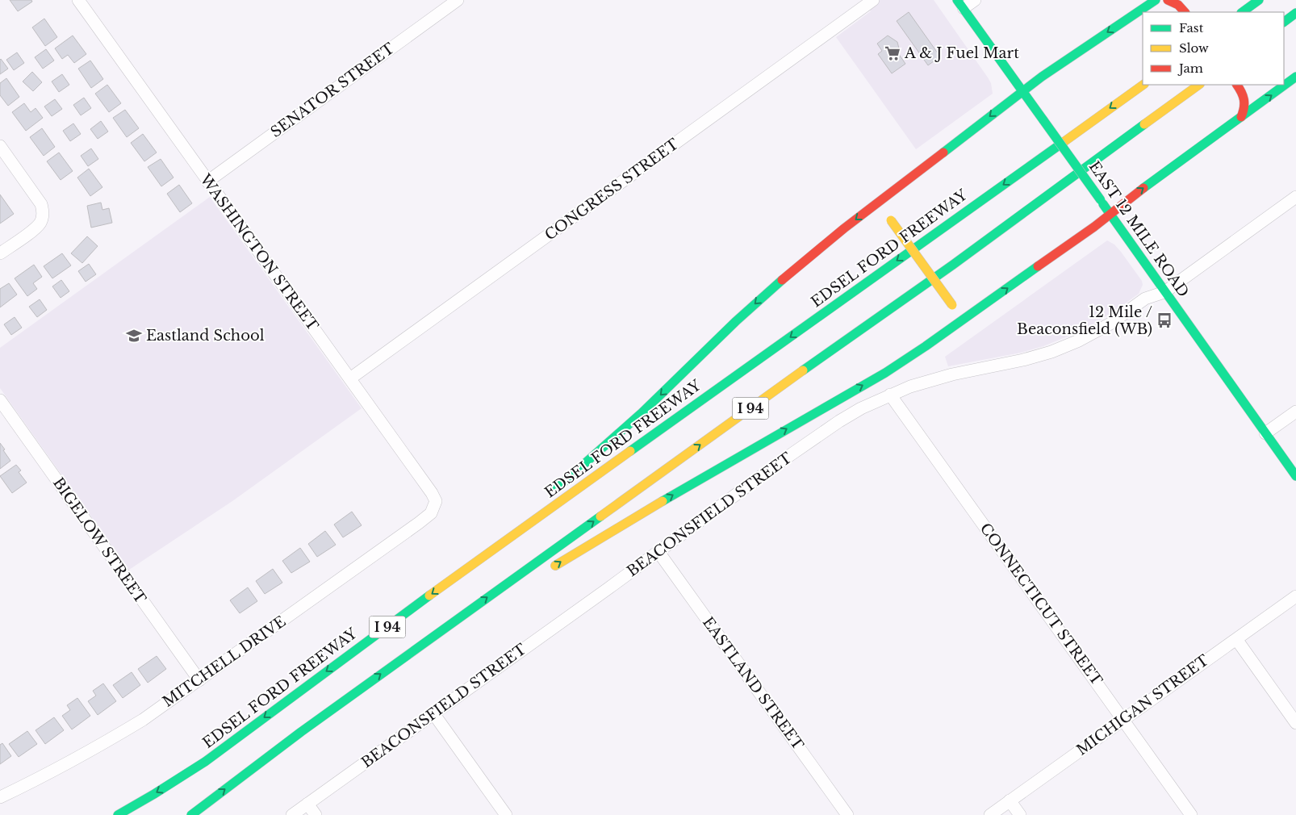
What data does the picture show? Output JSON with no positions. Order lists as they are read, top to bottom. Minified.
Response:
{"streets":{"main road":["EAST 12 MILE ROAD","EDSEL FORD FREEWAY","I 94"],"street":["SENATOR STREET","CONGRESS STREET","WASHINGTON STREET","BEACONSFIELD STREET","BIGELOW STREET","CONNECTICUT STREET","MITCHELL DRIVE","EASTLAND STREET","MICHIGAN STREET"]},"crossings":[["SENATOR STREET","WASHINGTON STREET"],["CONGRESS STREET","WASHINGTON STREET"],["EAST 12 MILE ROAD","BEACONSFIELD STREET"],["WASHINGTON STREET","MITCHELL DRIVE"],["BEACONSFIELD STREET","CONNECTICUT STREET"],["BEACONSFIELD STREET","EASTLAND STREET"],["BIGELOW STREET","MITCHELL DRIVE"],["CONNECTICUT STREET","MICHIGAN STREET"]],"places":{"supermarket":["A & J Fuel Mart"],"bus stop":["12 Mile / Beaconsfield (WB)"],"school or university":["Eastland School"]},"legend":["Fast","Slow","Jam"]}
